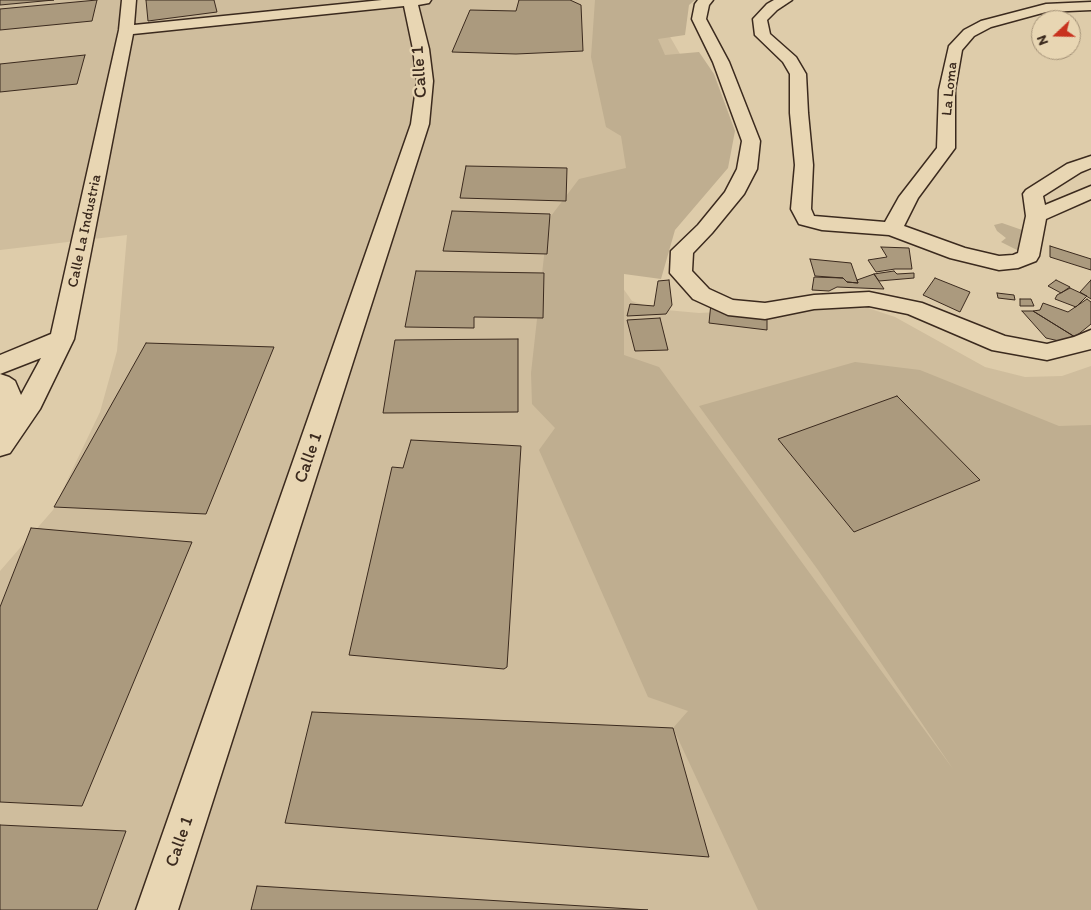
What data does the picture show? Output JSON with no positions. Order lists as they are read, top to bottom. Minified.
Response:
{"streets":{"street":["Calle 1","La Loma","Calle La Industria"]},"north":"left"}
